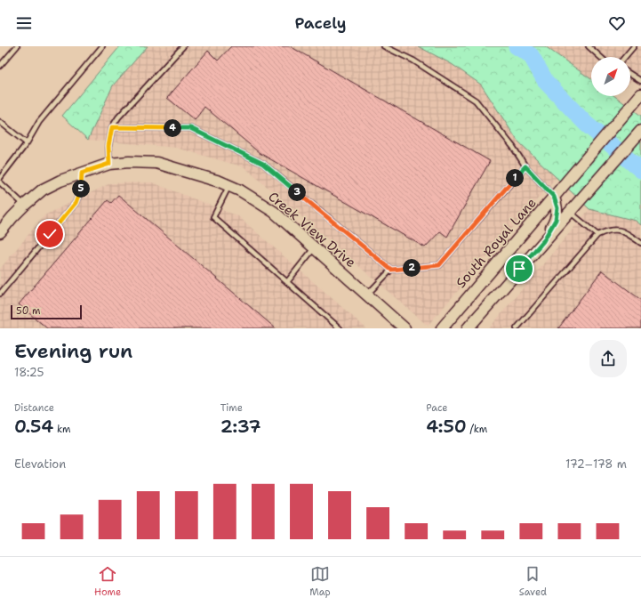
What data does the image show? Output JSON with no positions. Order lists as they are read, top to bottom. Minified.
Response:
{"streets":{"main road":["Creek View Drive","South Royal Lane"]},"scale_bar":"50 m","north":"top right","page":{"header":"Pacely","pins":["4","1","5","3","2"],"scale":"50 m","heading":["Evening run","18:25"],"stats":[["Distance","0.54 km"],["Time","2:37"],["Pace","4:50 /km"]],"chart":["Elevation","172–178 m"],"tabs":["Home","Map","Saved"]}}
